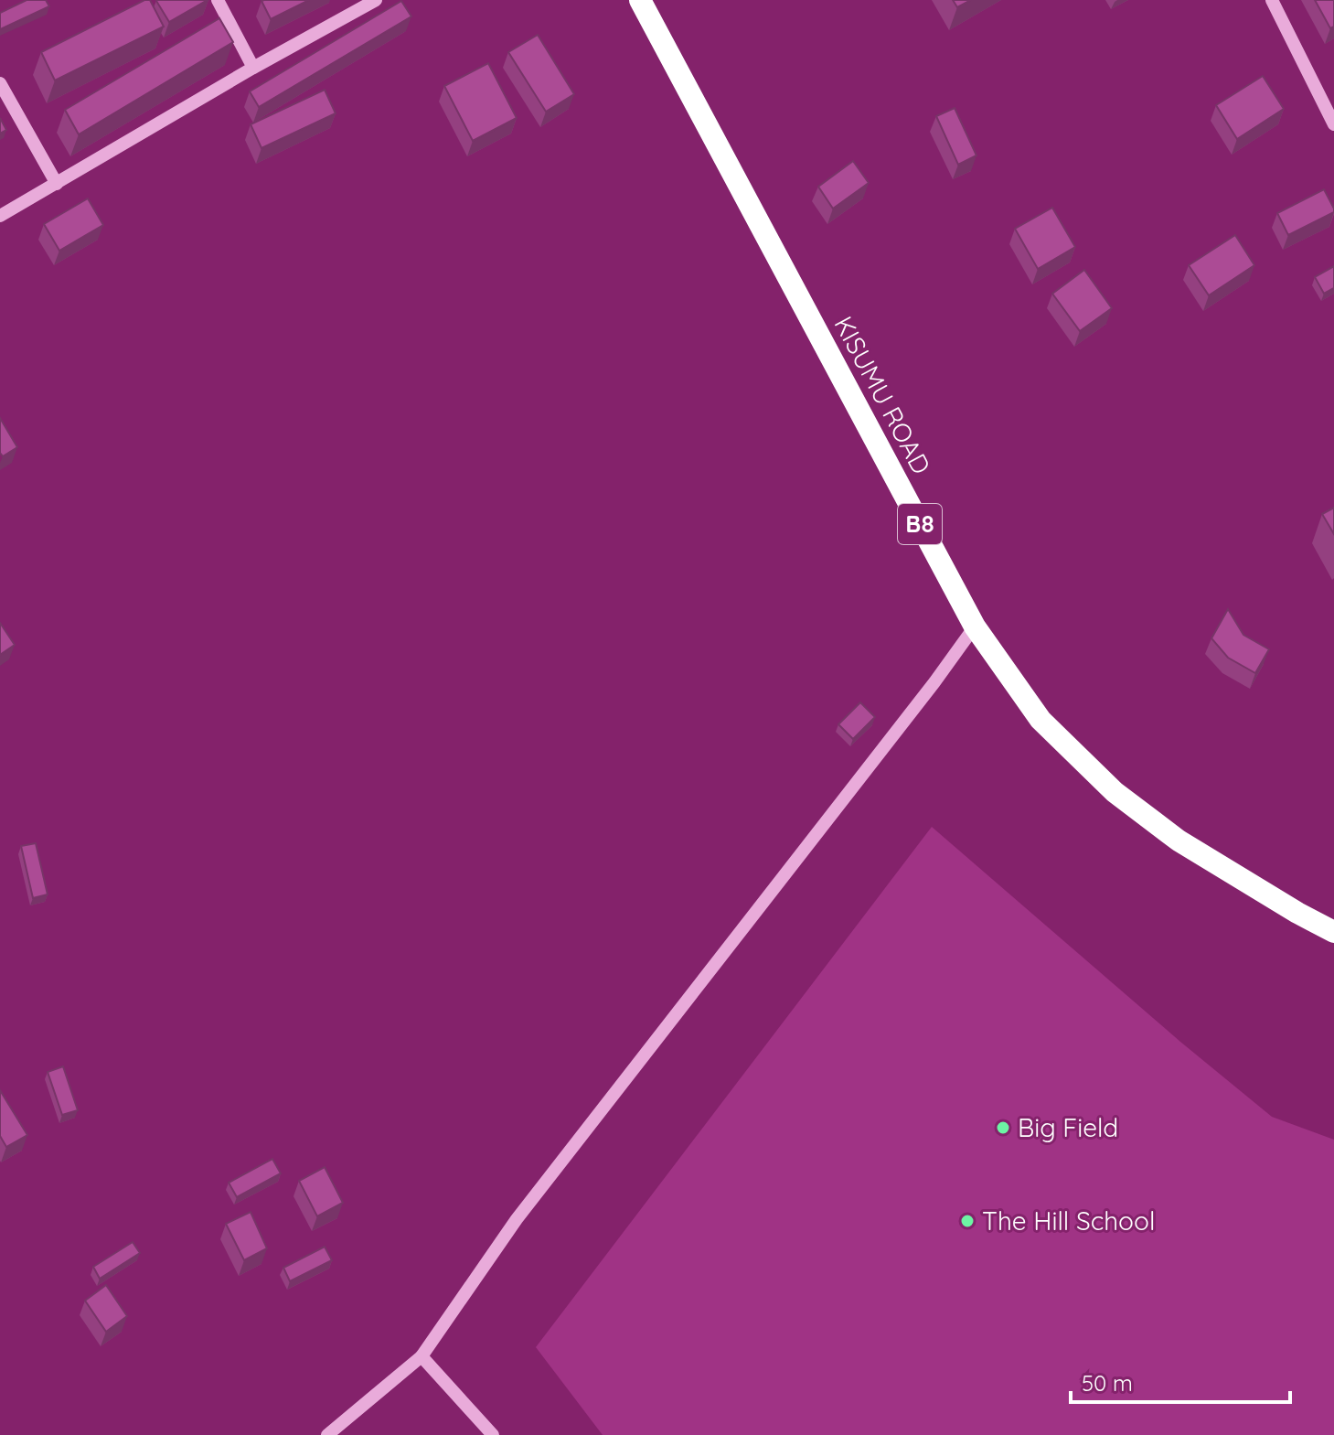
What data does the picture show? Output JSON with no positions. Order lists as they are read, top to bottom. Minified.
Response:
{"streets":{"highway":["KISUMU ROAD","B8"]},"places":["Big Field","The Hill School"],"scale_bar":"50 m"}
